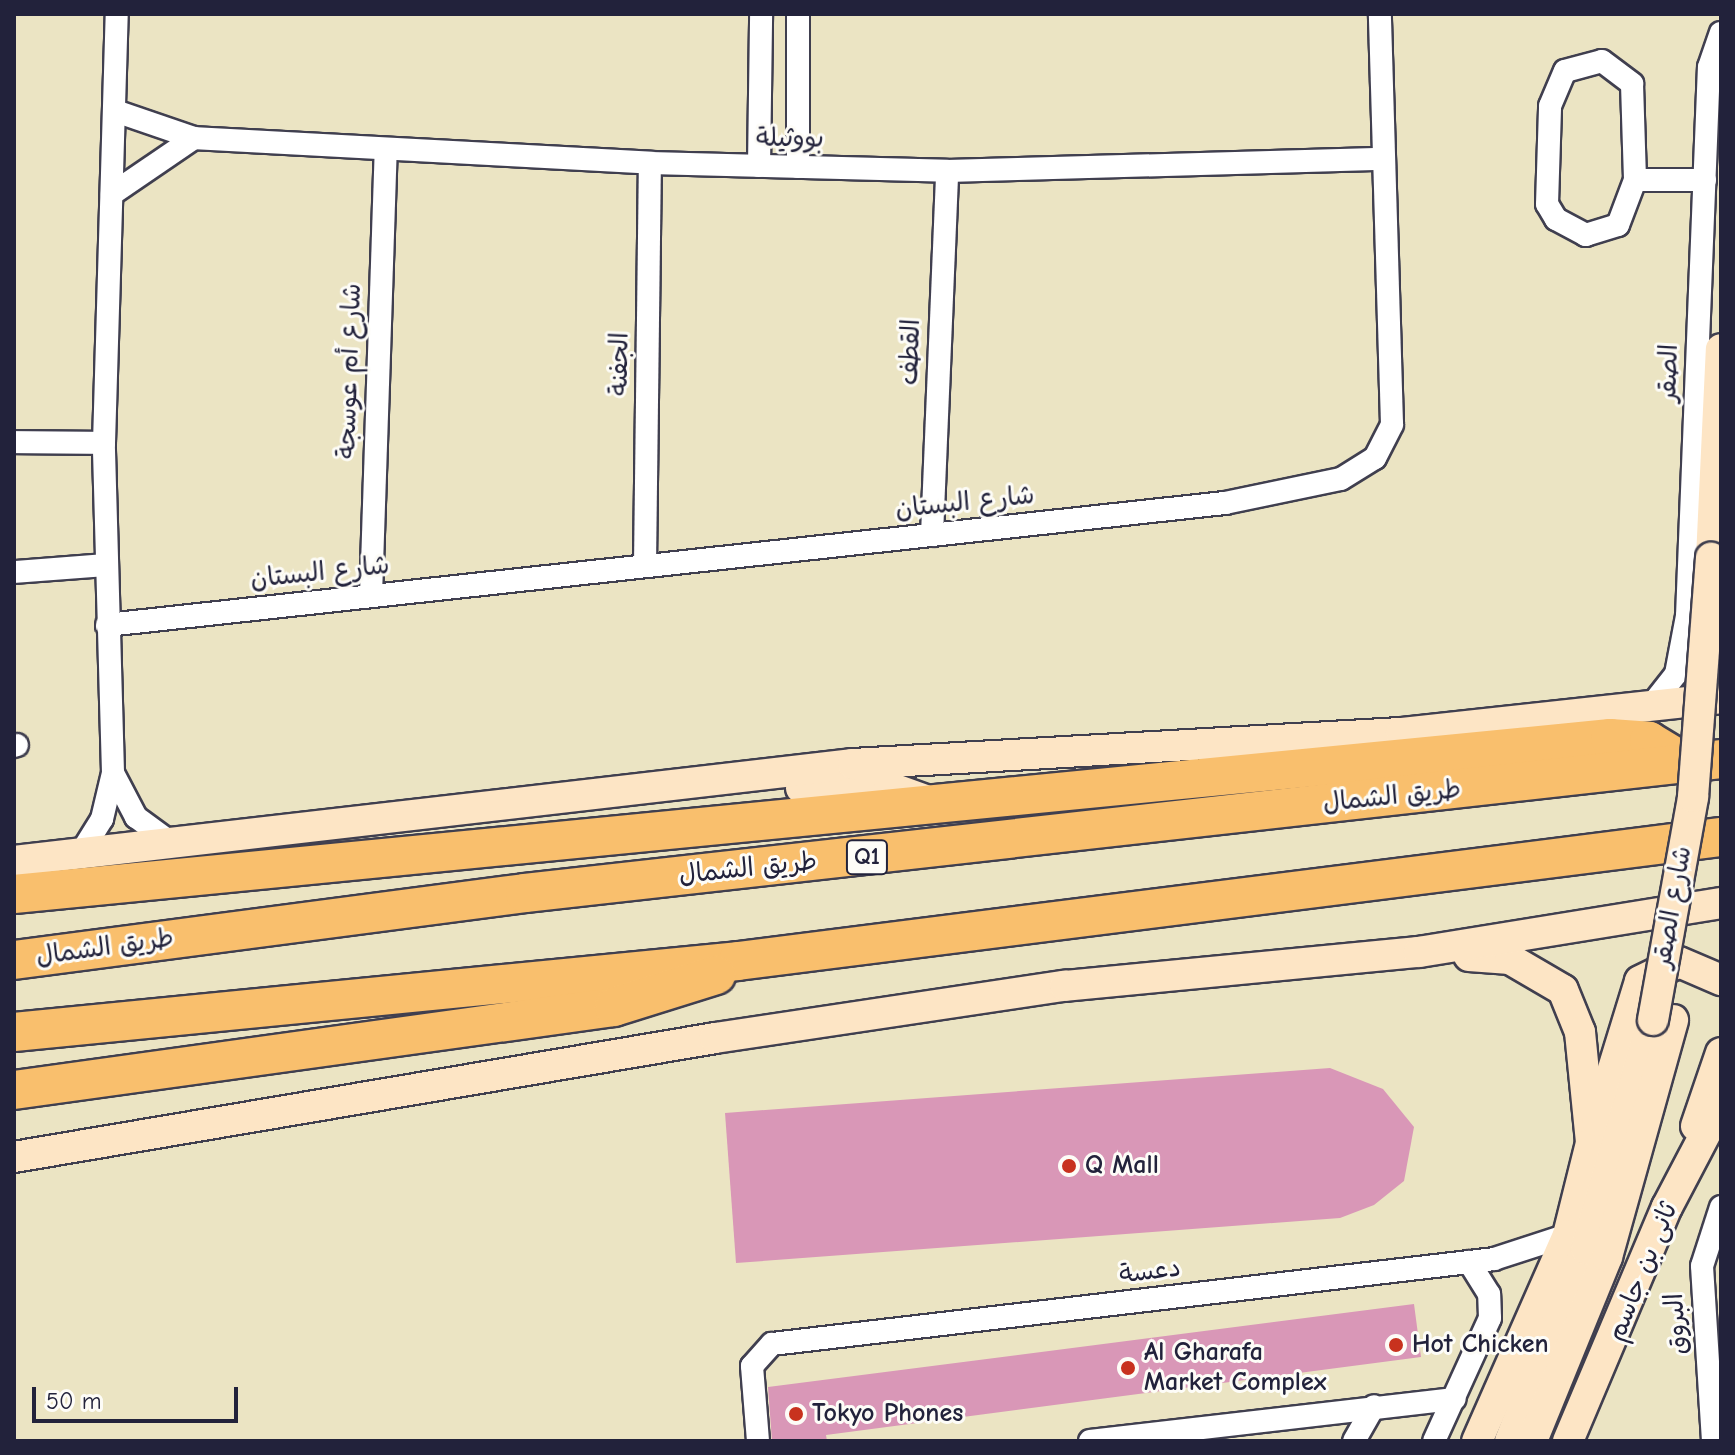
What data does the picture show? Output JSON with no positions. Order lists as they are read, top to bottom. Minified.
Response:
{"streets":{"highway":["طريق الشمال","Q1"],"main road":["شارع الصقر","ثانى بن جاسم"],"street":["بووثيلة","القطف","الجفنة","شارع أم عوسجة","الصقر","شارع البستان","دعسة","البروق"]},"crossings":[["بووثيلة","القطف"],["بووثيلة","الجفنة"],["بووثيلة","شارع أم عوسجة"],["بووثيلة","شارع البستان"],["القطف","شارع البستان"],["الجفنة","شارع البستان"],["شارع أم عوسجة","شارع البستان"]],"places":["Q Mall","Hot Chicken","Al Gharafa Market Complex","Tokyo Phones"],"scale_bar":"50 m"}
